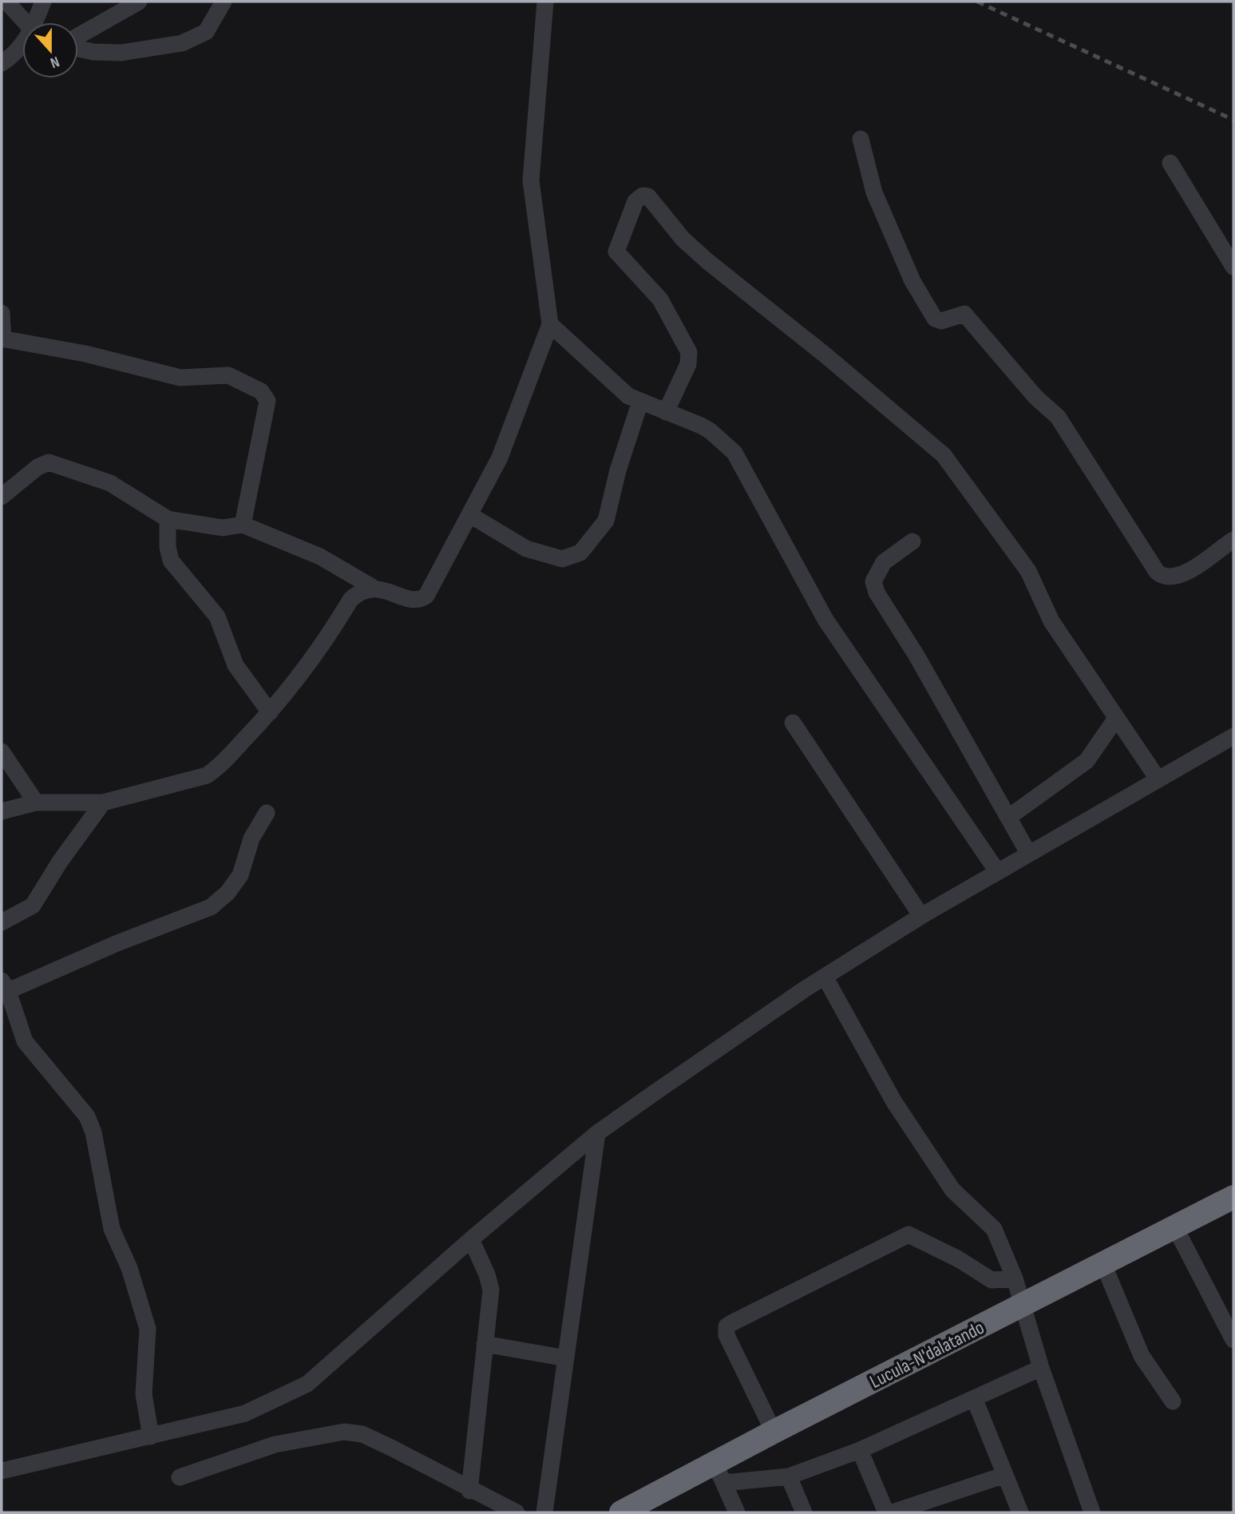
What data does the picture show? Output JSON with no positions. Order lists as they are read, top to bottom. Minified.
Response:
{"streets":{"highway":["Lucula-N'dalatando"]},"north":"bottom"}
